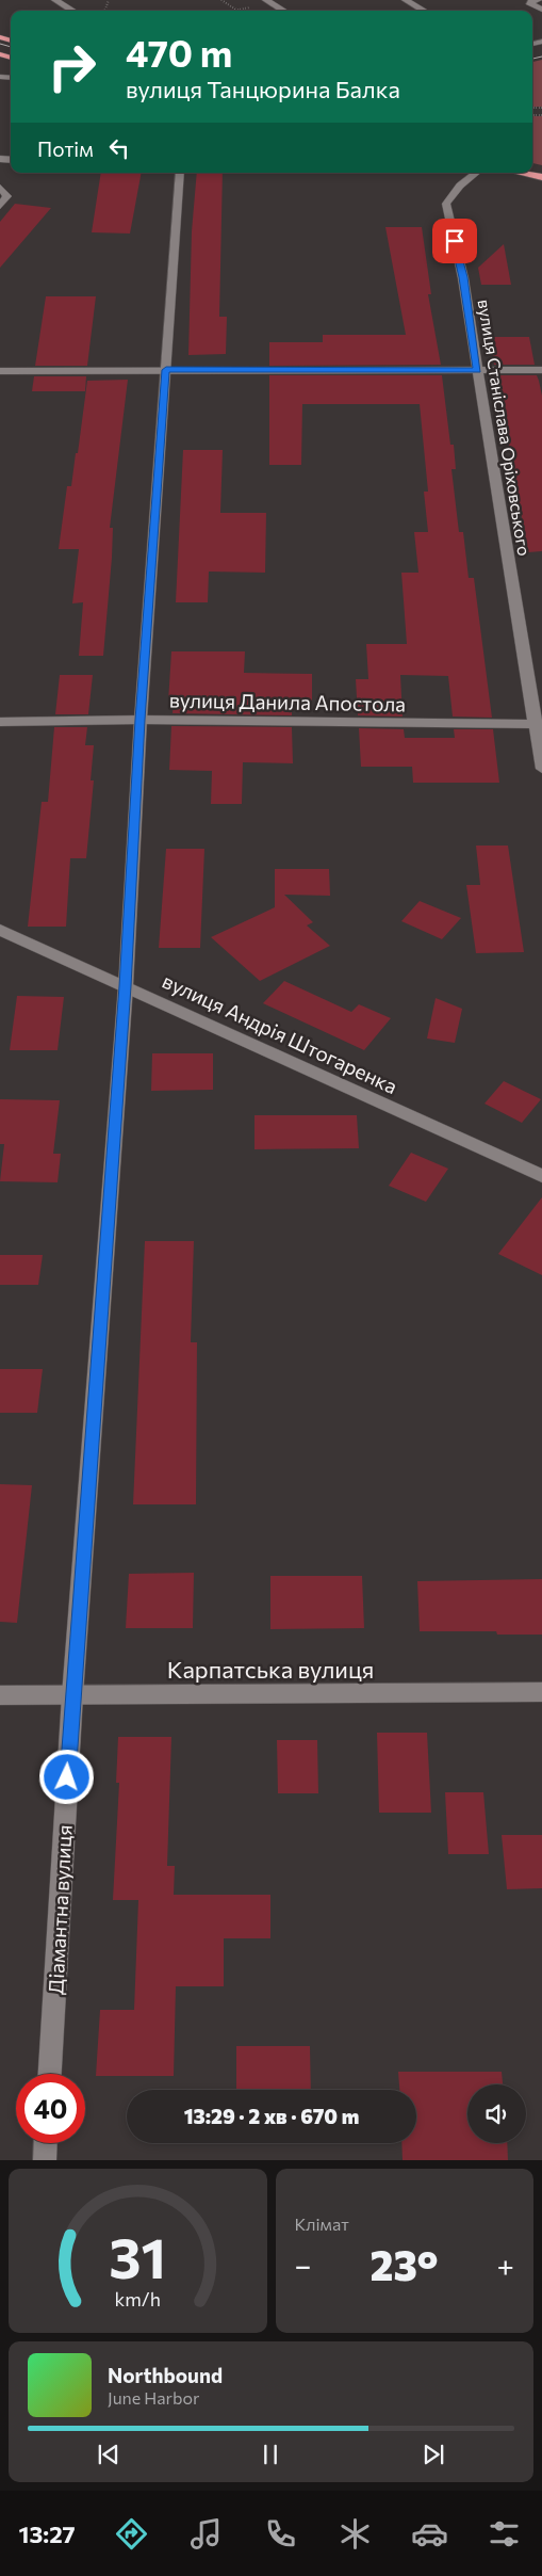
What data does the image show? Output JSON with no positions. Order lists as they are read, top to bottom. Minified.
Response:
{"streets":{"street":["вулиця Станіслава Оріховського","вулиця Данила Апостола","вулиця Андрія Штогаренка","Карпатська вулиця","Діамантна вулиця"]},"crossings":[["вулиця Станіслава Оріховського","вулиця Данила Апостола"],["вулиця Данила Апостола","Діамантна вулиця"],["вулиця Андрія Штогаренка","Діамантна вулиця"],["Карпатська вулиця","Діамантна вулиця"]],"page":{"turn":["470 m","вулиця Танцюрина Балка"],"then":"Потім","limit":"40","trip":"13:29 · 2 хв · 670 m","tile":"Клімат","heat":["−","23°","+"],"song":["Northbound","June Harbor"],"tabs":"13:27","gauge":["31","km/h"]}}
